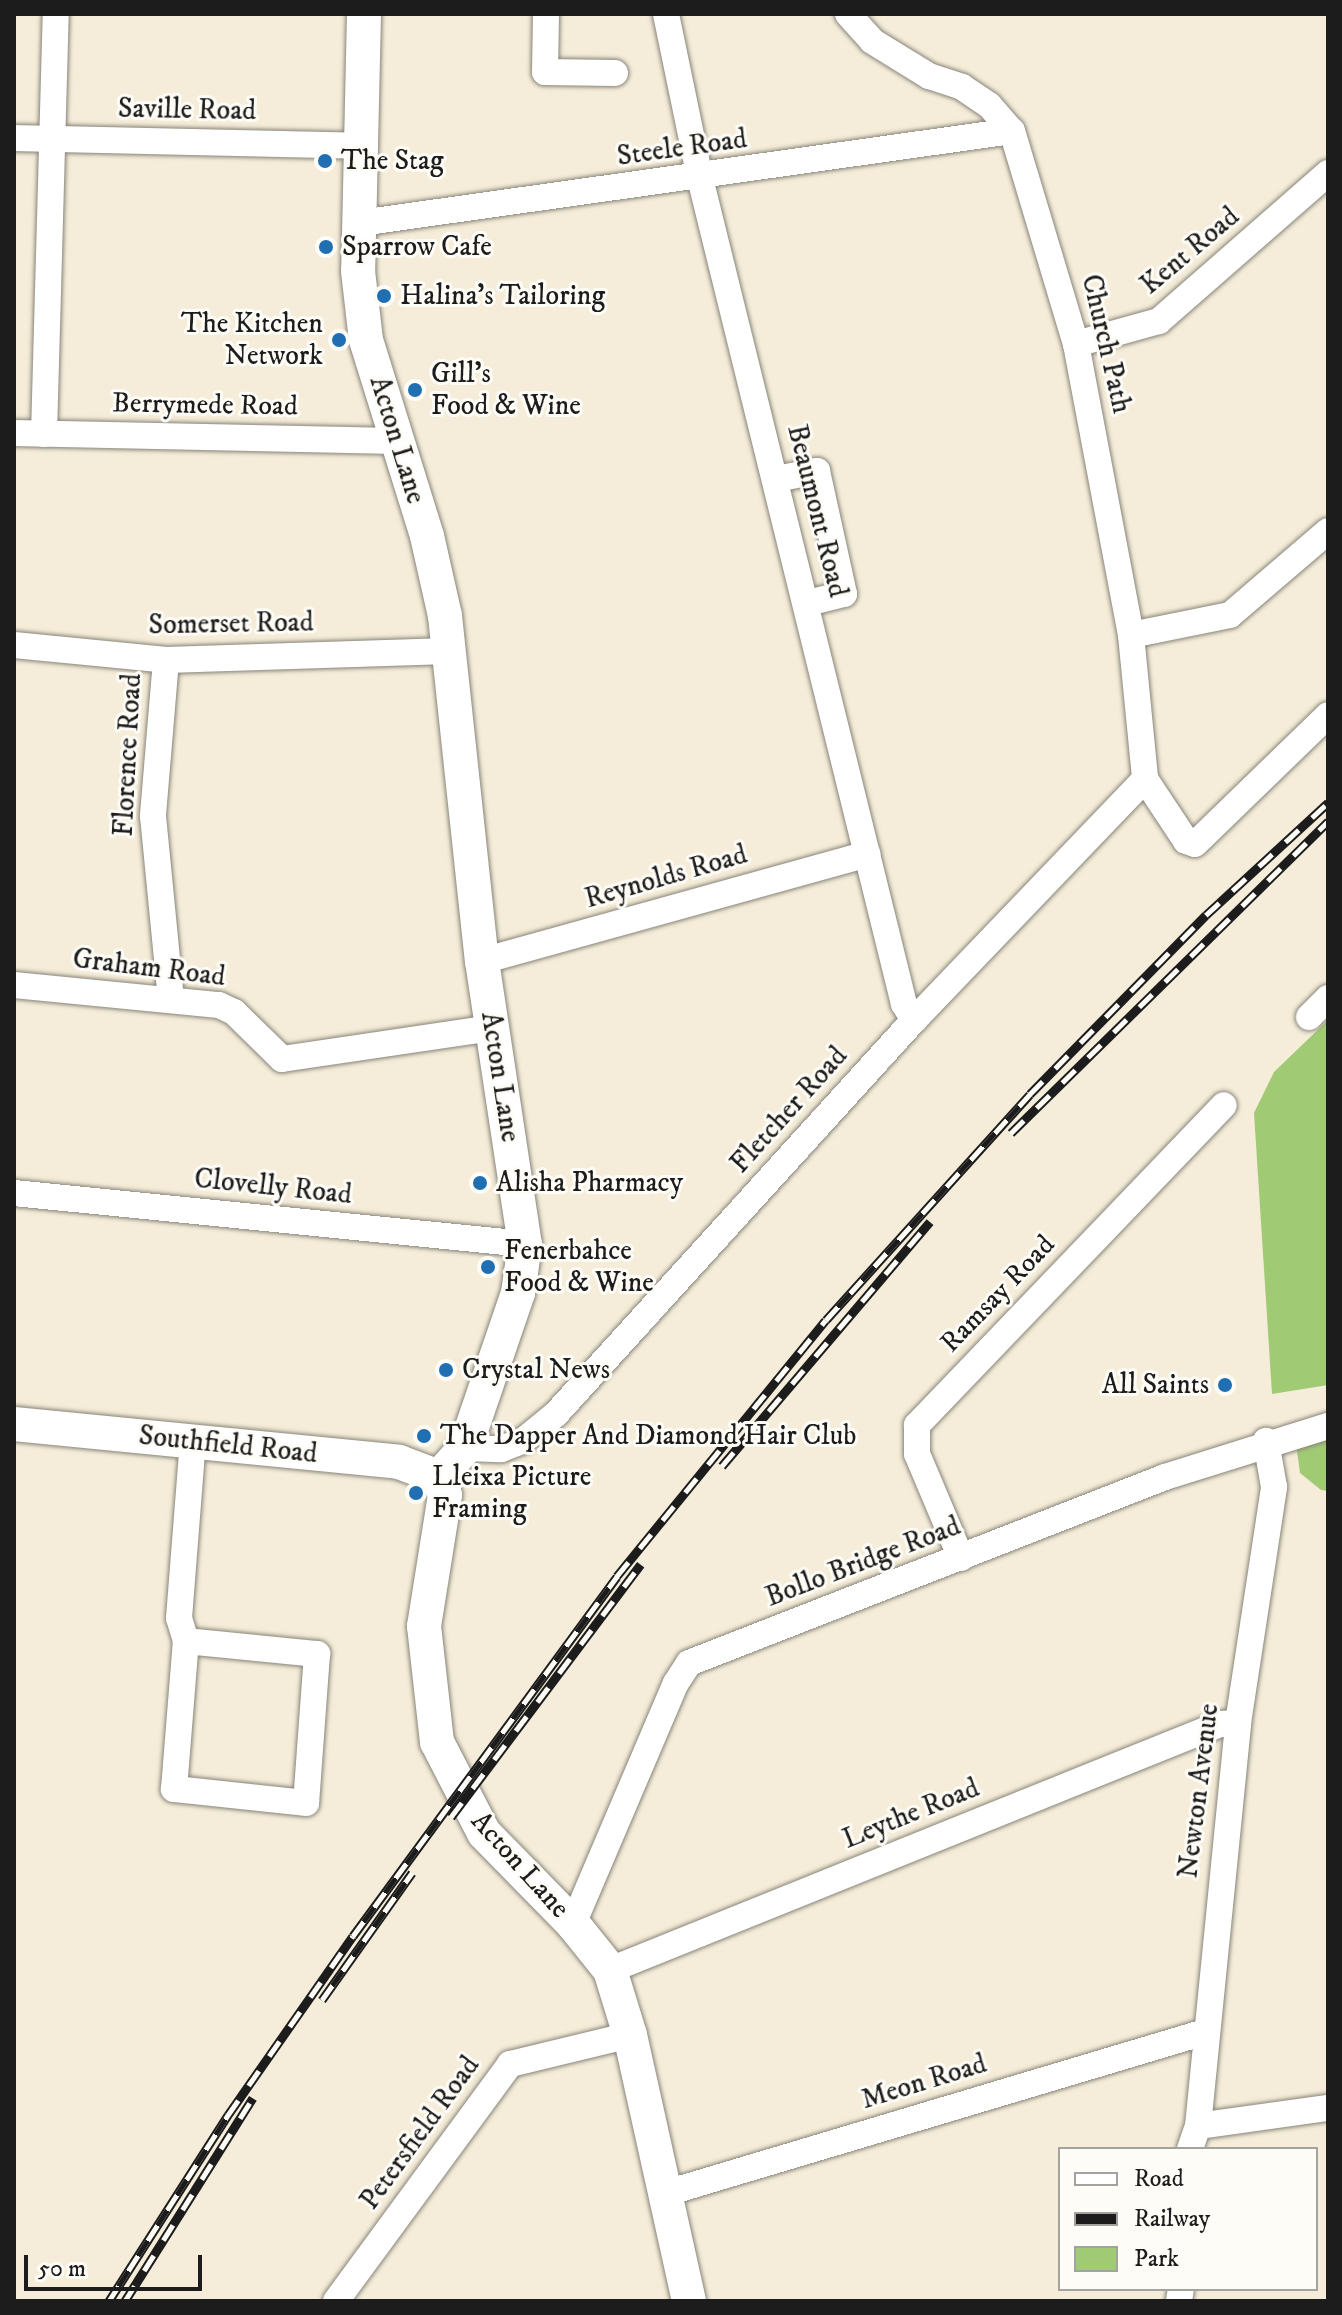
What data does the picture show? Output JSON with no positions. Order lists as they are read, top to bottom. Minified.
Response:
{"streets":{"main road":["Acton Lane","Southfield Road"],"street":["Saville Road","Steele Road","Kent Road","Church Path","Berrymede Road","Beaumont Road","Somerset Road","Florence Road","Reynolds Road","Graham Road","Fletcher Road","Clovelly Road","Ramsay Road","Bollo Bridge Road","Newton Avenue","Leythe Road","Meon Road","Petersfield Road"]},"crossings":[["Saville Road","Acton Lane"],["Steele Road","Church Path"],["Steele Road","Acton Lane"],["Steele Road","Beaumont Road"],["Kent Road","Church Path"],["Church Path","Fletcher Road"],["Berrymede Road","Acton Lane"],["Acton Lane","Somerset Road"],["Acton Lane","Reynolds Road"],["Acton Lane","Graham Road"],["Acton Lane","Fletcher Road"],["Acton Lane","Clovelly Road"],["Acton Lane","Southfield Road"],["Acton Lane","Bollo Bridge Road"],["Acton Lane","Leythe Road"],["Acton Lane","Meon Road"],["Acton Lane","Petersfield Road"],["Beaumont Road","Reynolds Road"],["Beaumont Road","Fletcher Road"],["Somerset Road","Florence Road"],["Florence Road","Graham Road"],["Ramsay Road","Bollo Bridge Road"],["Bollo Bridge Road","Newton Avenue"],["Newton Avenue","Leythe Road"],["Newton Avenue","Meon Road"]],"places":["The Stag","Sparrow Cafe","Halina's Tailoring","The Kitchen Network","Gill's Food & Wine","Alisha Pharmacy","Fenerbahce Food & Wine","Crystal News","All Saints","The Dapper And Diamond Hair Club","Lleixa Picture Framing"],"legend":["Road","Railway","Park"],"scale_bar":"50 m"}
